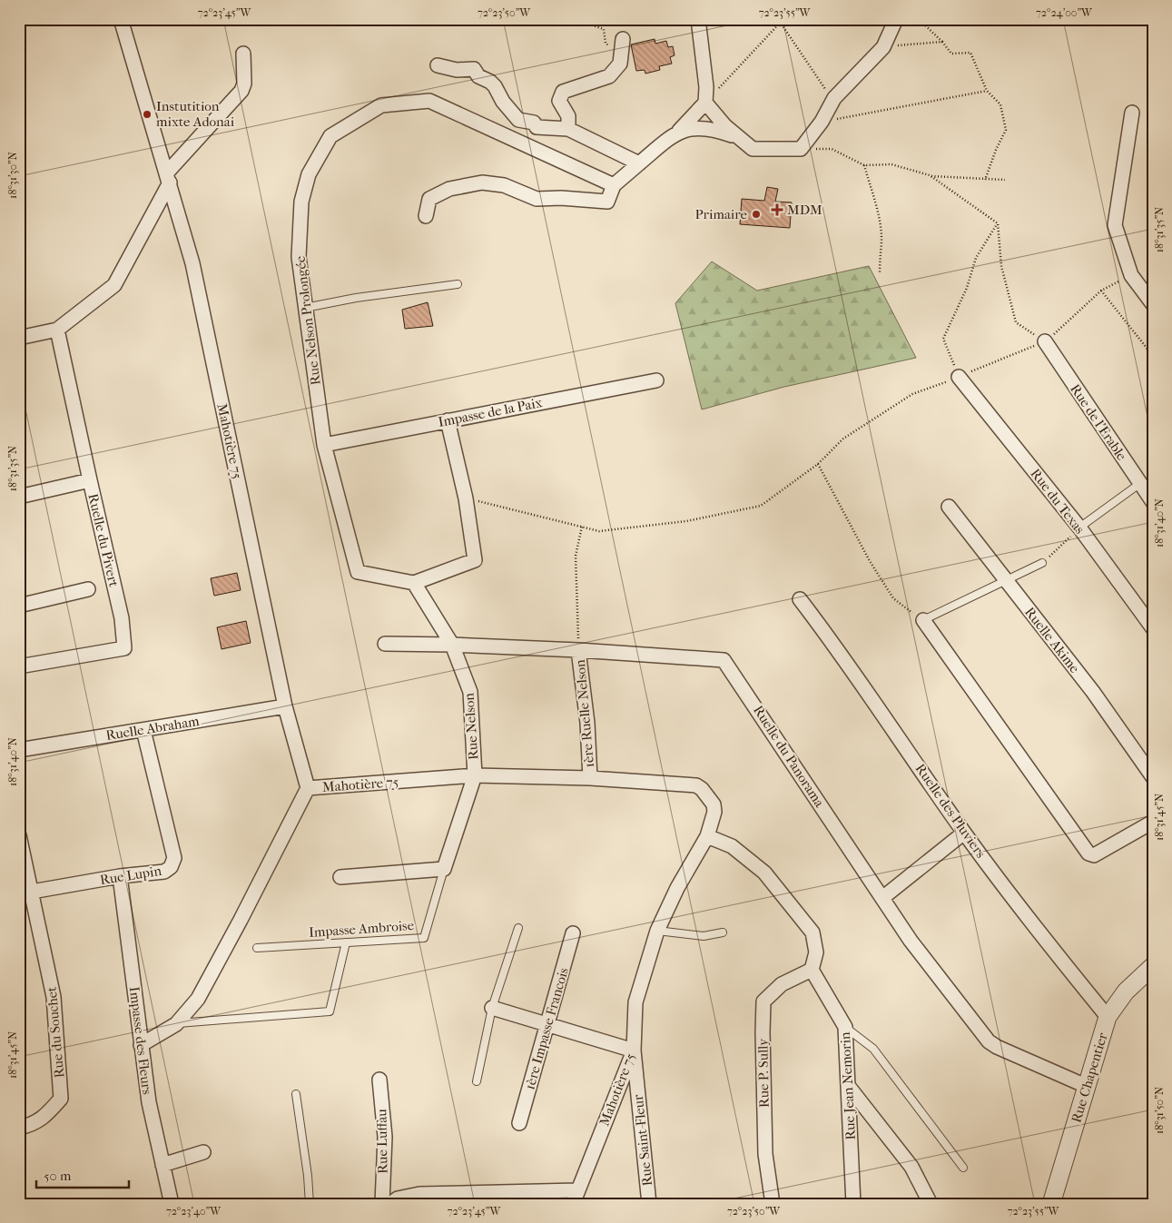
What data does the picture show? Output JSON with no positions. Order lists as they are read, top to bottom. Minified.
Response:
{"streets":{"street":["Rue Nelson Prolongée","Impasse de la Paix","Rue de l'Erable","Mahotière 75","Rue du Texas","Ruelle du Pivert","Ruelle Akime","1ère Ruelle Nelson","Rue Nelson","Ruelle Abraham","Ruelle du Panorama","Ruelle des Pluviers","Rue Lupin","1ère Impasse Francois","Rue du Souchet","Impasse des Fleurs","Rue P. Sully","Rue Chapentier","Rue Jean Nemorin","Rue Saint-Fleur","Rue Luffau"],"lane":["Impasse Ambroise"]},"crossings":[["Rue Nelson Prolongée","Impasse de la Paix"],["Rue Nelson Prolongée","Rue Nelson"],["Mahotière 75","1ère Ruelle Nelson"],["Mahotière 75","Rue Nelson"],["Mahotière 75","Ruelle Abraham"],["Mahotière 75","Rue Saint-Fleur"],["1ère Ruelle Nelson","Ruelle du Panorama"],["Rue Nelson","Ruelle du Panorama"],["Ruelle Abraham","Rue Lupin"],["Ruelle du Panorama","Rue Chapentier"],["Ruelle des Pluviers","Rue Chapentier"],["Rue Lupin","Rue du Souchet"],["Rue Lupin","Impasse des Fleurs"],["Rue P. Sully","Rue Jean Nemorin"]],"places":{"other":["Instutition mixte Adonai","Primaire"],"health":["MDM"]},"scale_bar":"50 m","coordinates":["72°23'45\"W","72°23'50\"W","72°23'55\"W","72°24'00\"W","18°31'30\"N","18°31'35\"N","18°31'40\"N","18°31'45\"N","18°31'50\"N","72°23'40\"W"]}
